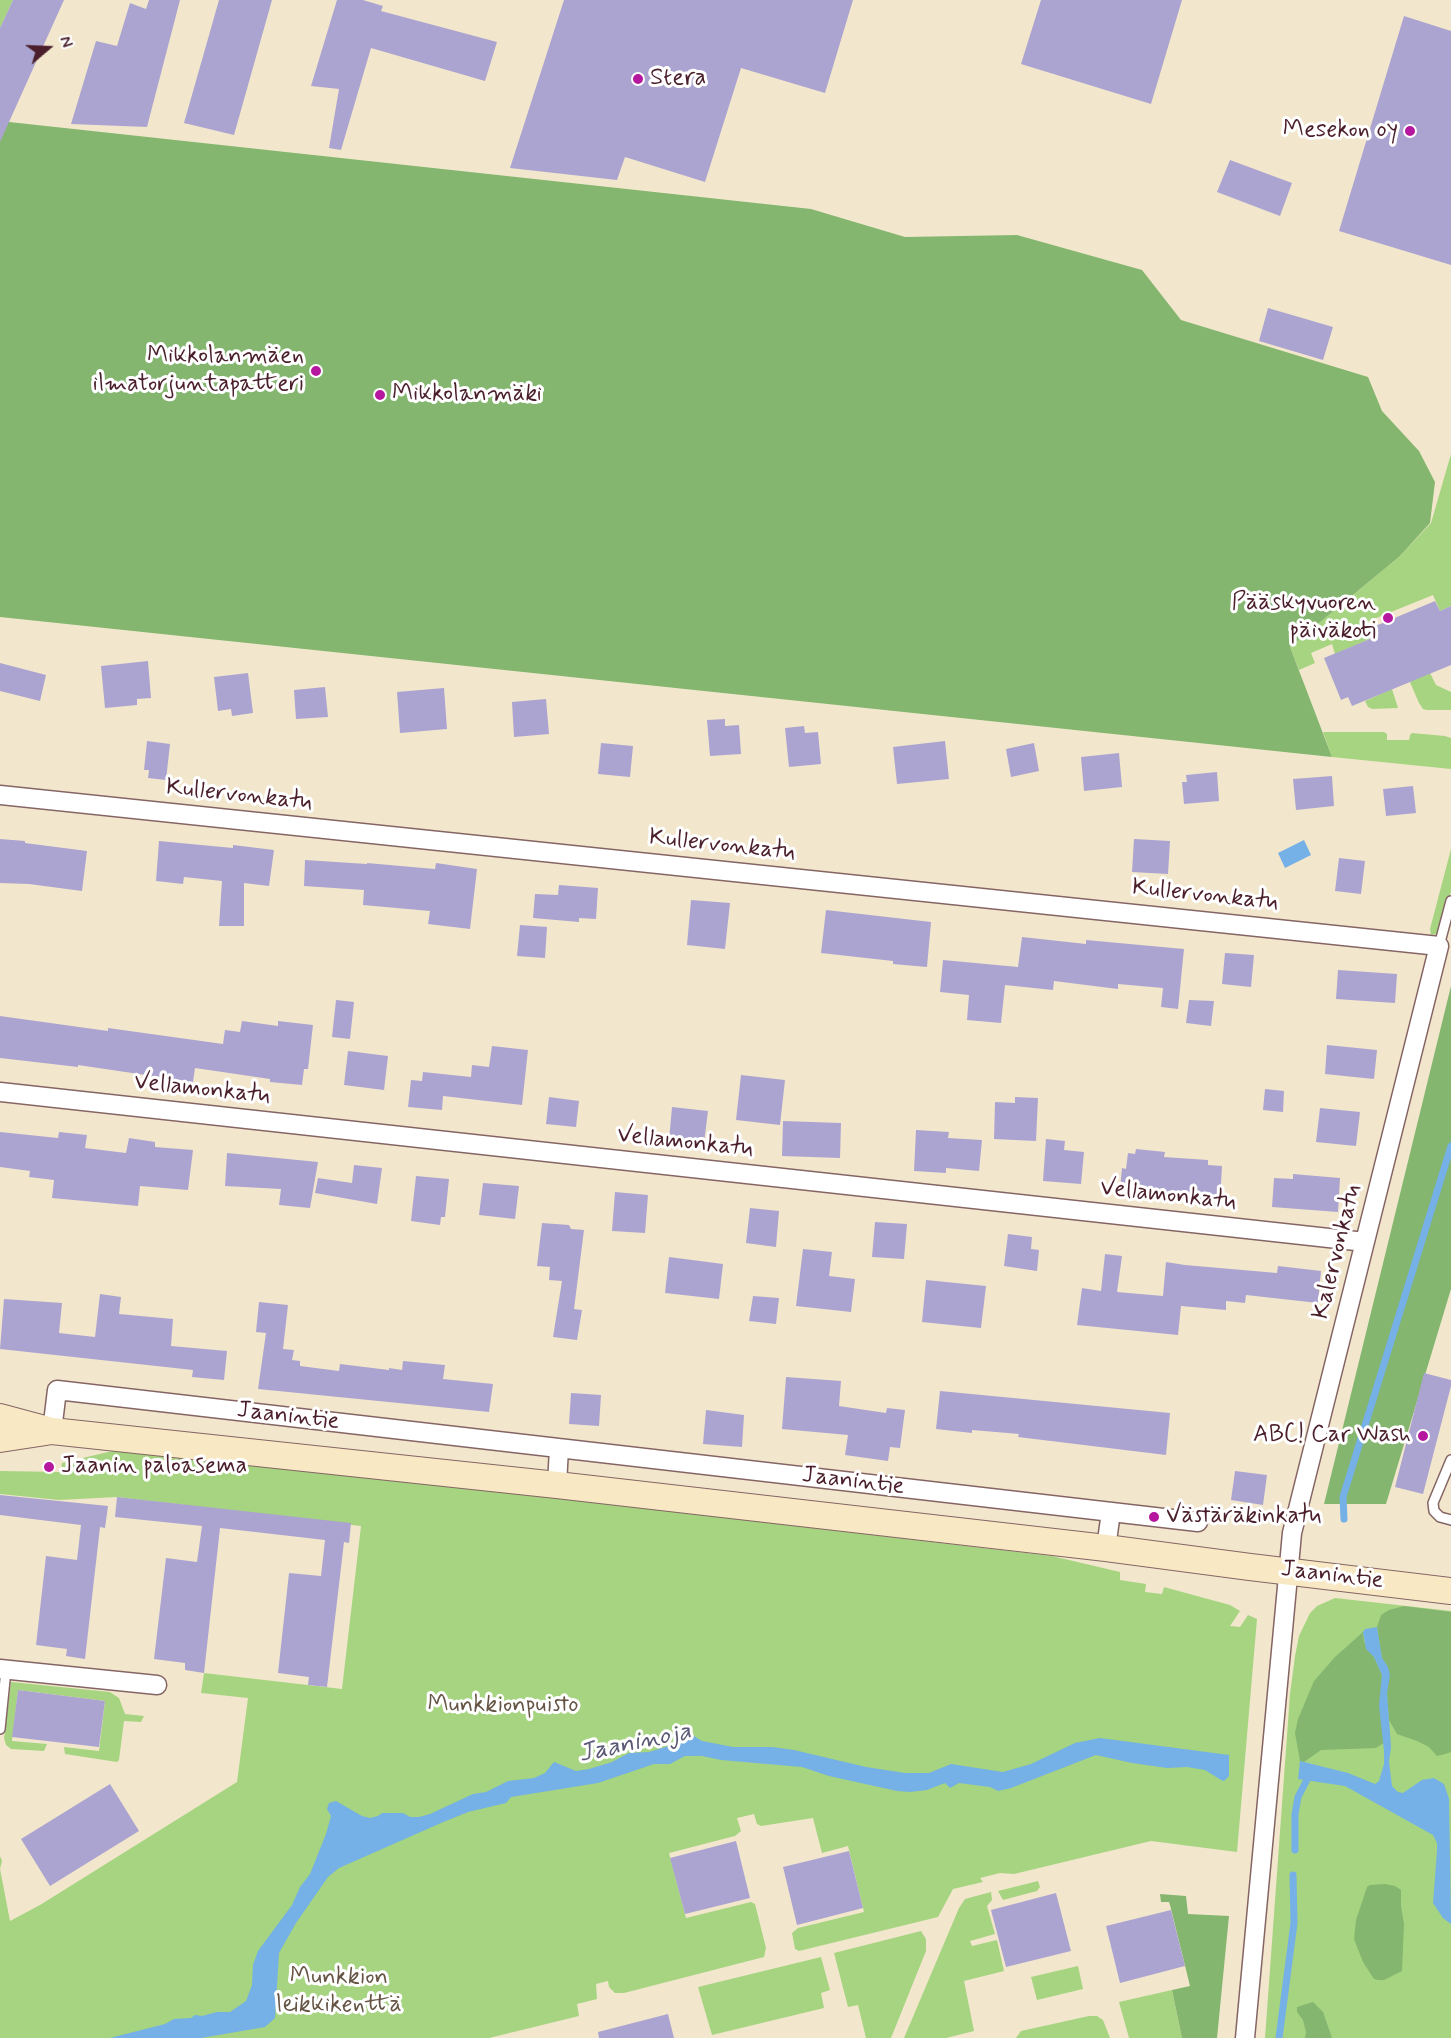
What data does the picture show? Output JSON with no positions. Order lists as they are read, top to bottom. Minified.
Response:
{"streets":{"main road":["Jaanintie"],"street":["Kullervonkatu","Vellamonkatu","Kalervonkatu"]},"crossings":[["Kullervonkatu","Kalervonkatu"],["Vellamonkatu","Kalervonkatu"],["Kalervonkatu","Jaanintie"]],"water":["Jaaninoja"],"parks":["Munkkionpuisto","Munkkion leikkikenttä"],"places":["Stera","Mesekon oy","Mikkolanmäen ilmatorjuntapatteri","Mikkolanmäki","Pääskyvuoren päiväkoti","ABC! Car Wash","Jaanin paloasema","Västäräkinkatu"],"north":"right"}
